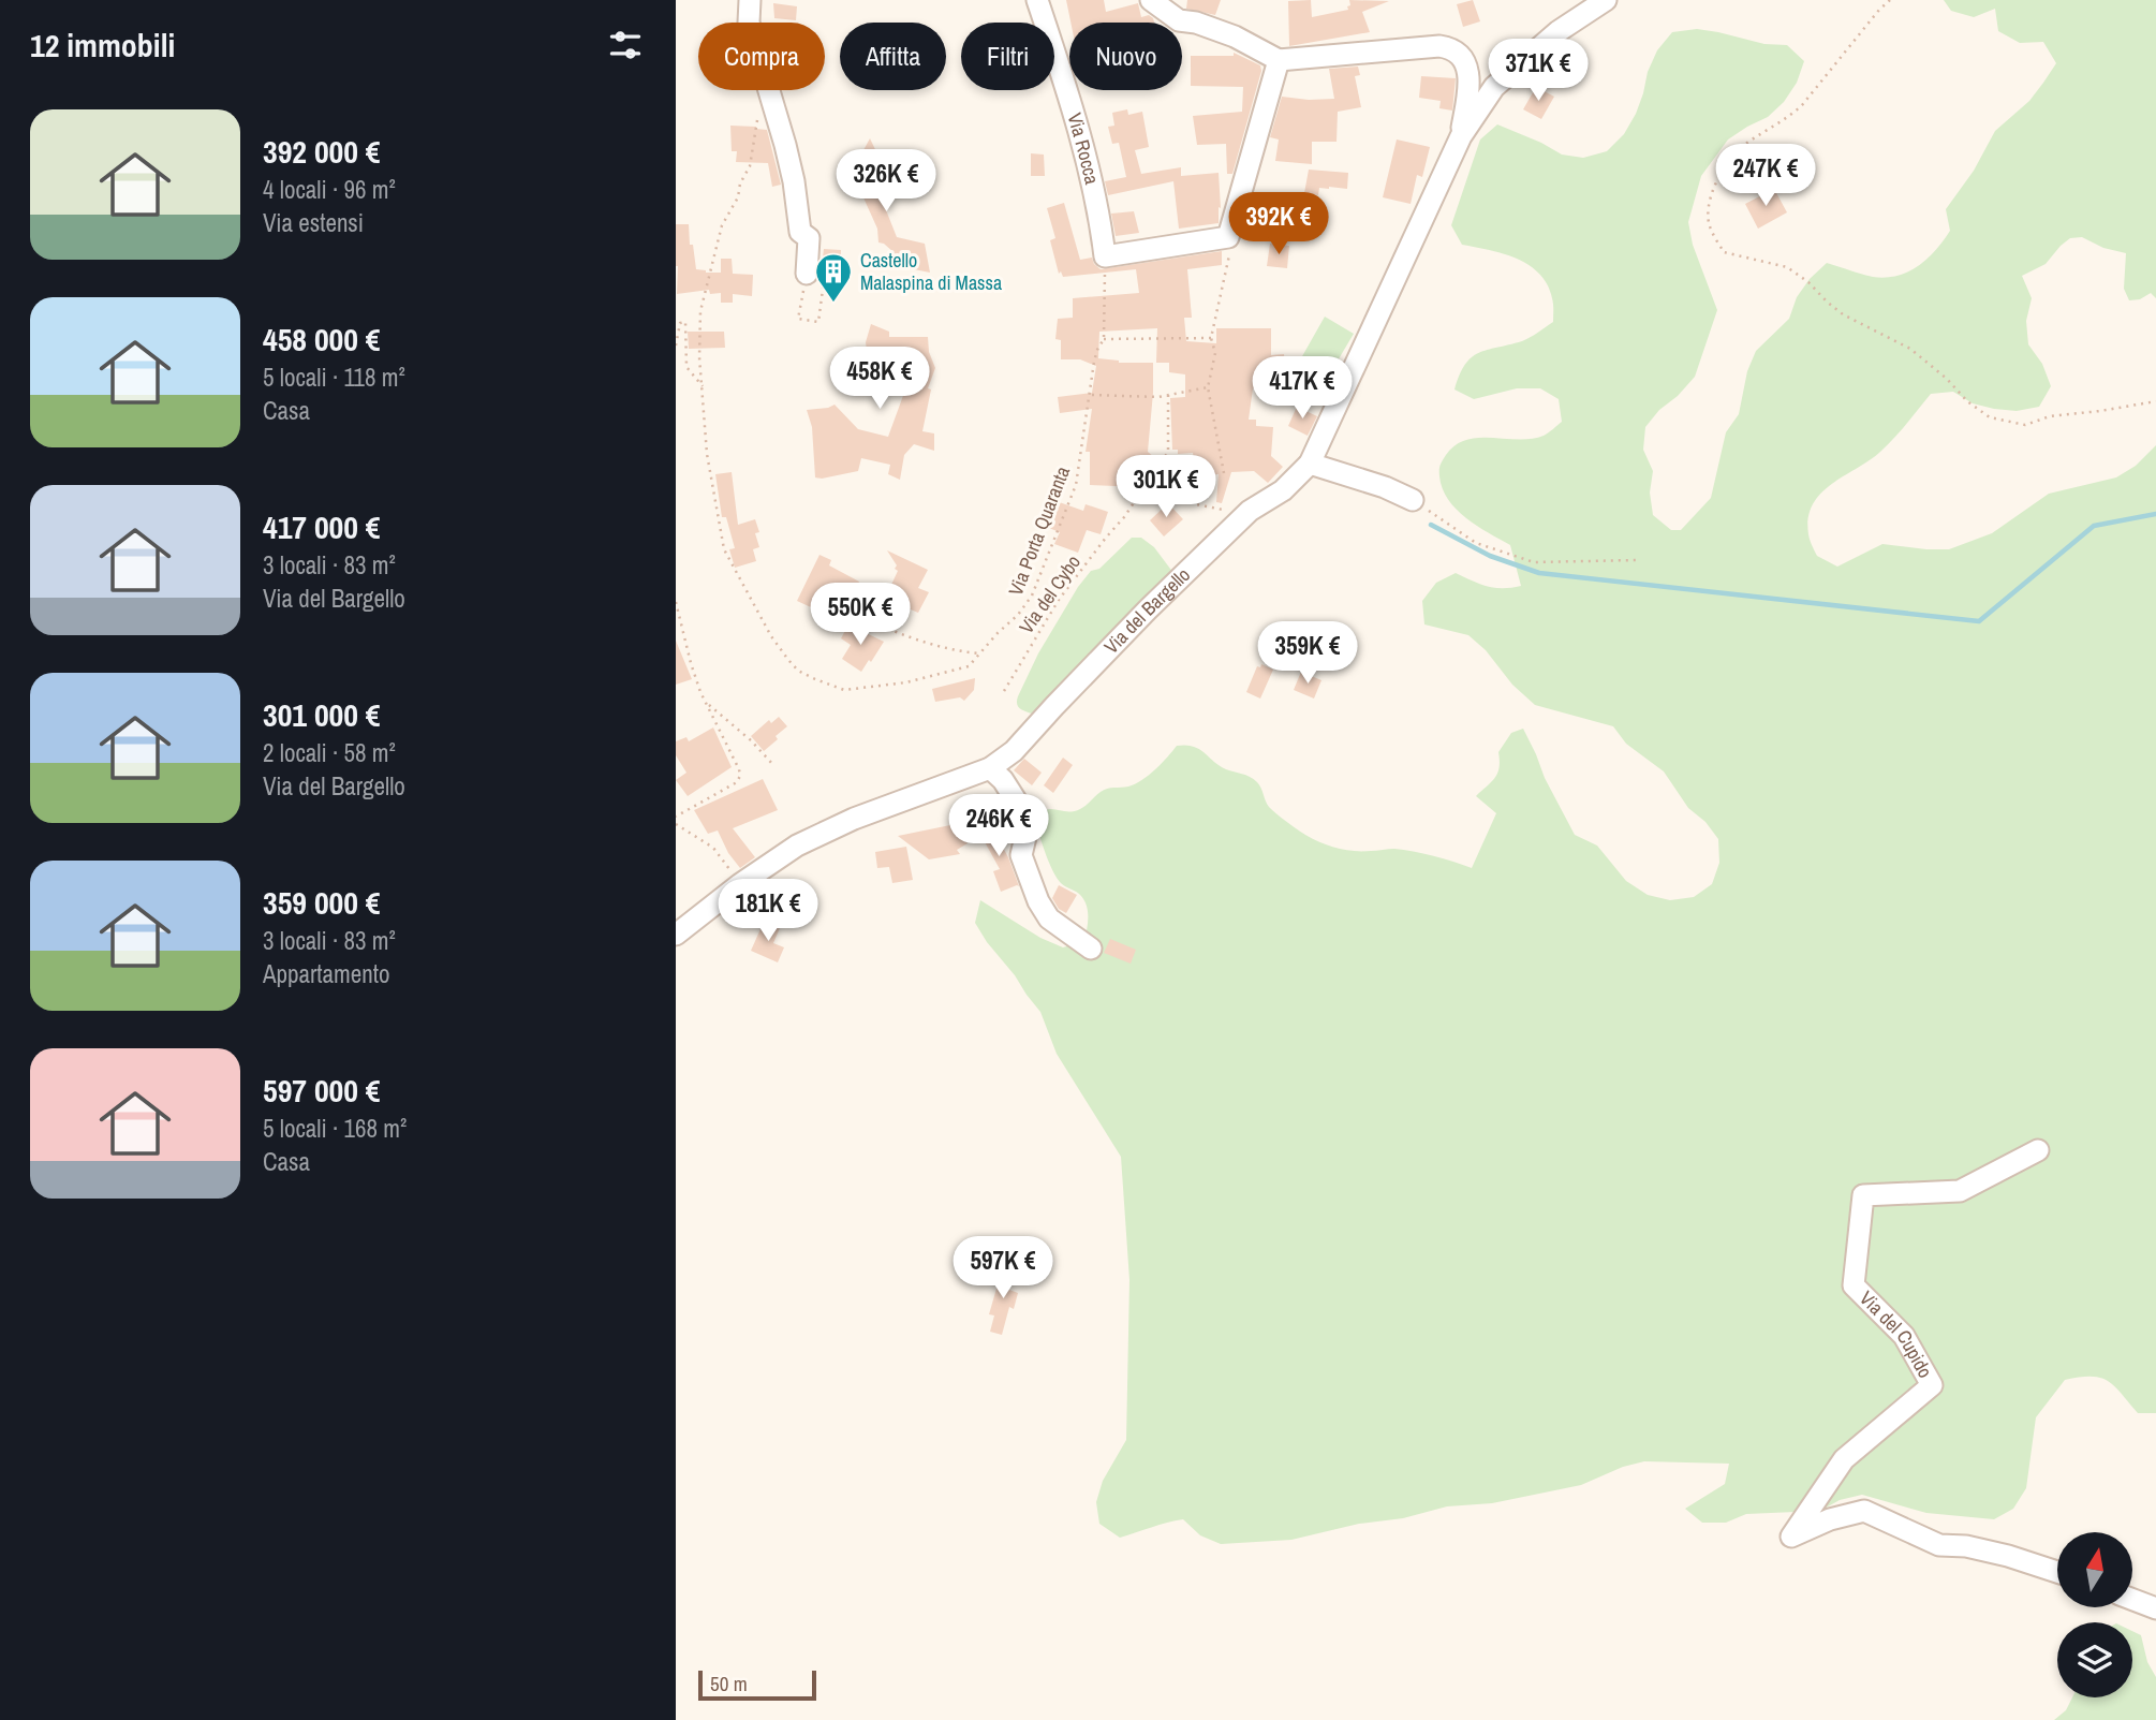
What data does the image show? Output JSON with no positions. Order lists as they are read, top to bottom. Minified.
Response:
{"streets":{"street":["Via Rocca","Via del Bargello","Via del Cupido"],"path":["Via Porta Quaranta","Via del Cybo"]},"crossings":[["Via Rocca","Via Porta Quaranta"]],"places":{"building":["Castello Malaspina di Massa"]},"scale_bar":"50 m","north":"top","page":{"heading":"12 immobili","chip":["Compra","Affitta","Filtri","Nuovo"],"price":["371K €","247K €","326K €","392K €","458K €","417K €","301K €","550K €","359K €","246K €","181K €","597K €"],"list":[{"name":"392 000 €","note":"4 locali · 96 m² · Via estensi"},{"name":"458 000 €","note":"5 locali · 118 m² · Casa"},{"name":"417 000 €","note":"3 locali · 83 m² · Via del Bargello"},{"name":"301 000 €","note":"2 locali · 58 m² · Via del Bargello"},{"name":"359 000 €","note":"3 locali · 83 m² · Appartamento"},{"name":"597 000 €","note":"5 locali · 168 m² · Casa"}],"scale":"50 m"}}
